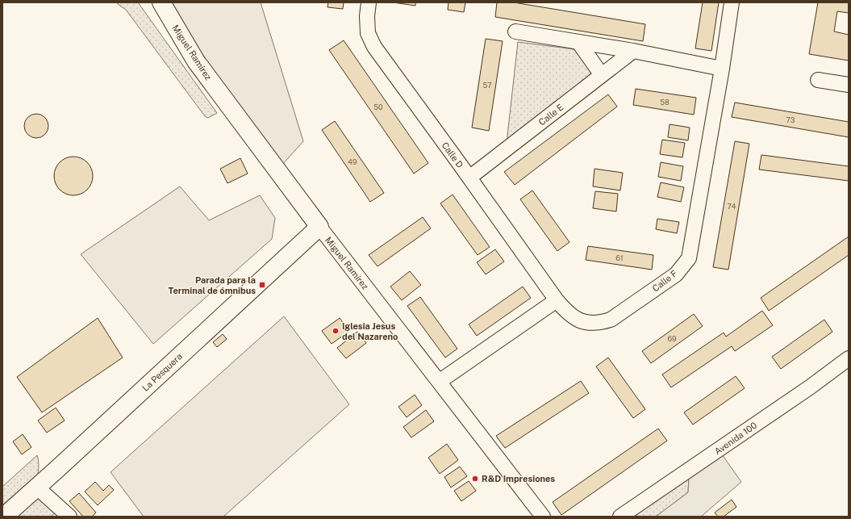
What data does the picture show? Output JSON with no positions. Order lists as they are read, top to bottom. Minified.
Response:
{"streets":{"main road":["Miguel Ramírez","La Pesquera"],"street":["Calle E","Calle D","Calle F","Avenida 100"]},"crossings":[["Miguel Ramírez","La Pesquera"],["Calle E","Calle D"],["Calle D","Calle F"]],"places":{"transit":["Parada para la Terminal de ómnibus"],"other":["Iglesia Jesus del Nazareno","R&D Impresiones"]},"house_numbers":["57","58","50","73","49","74","61","69"]}
